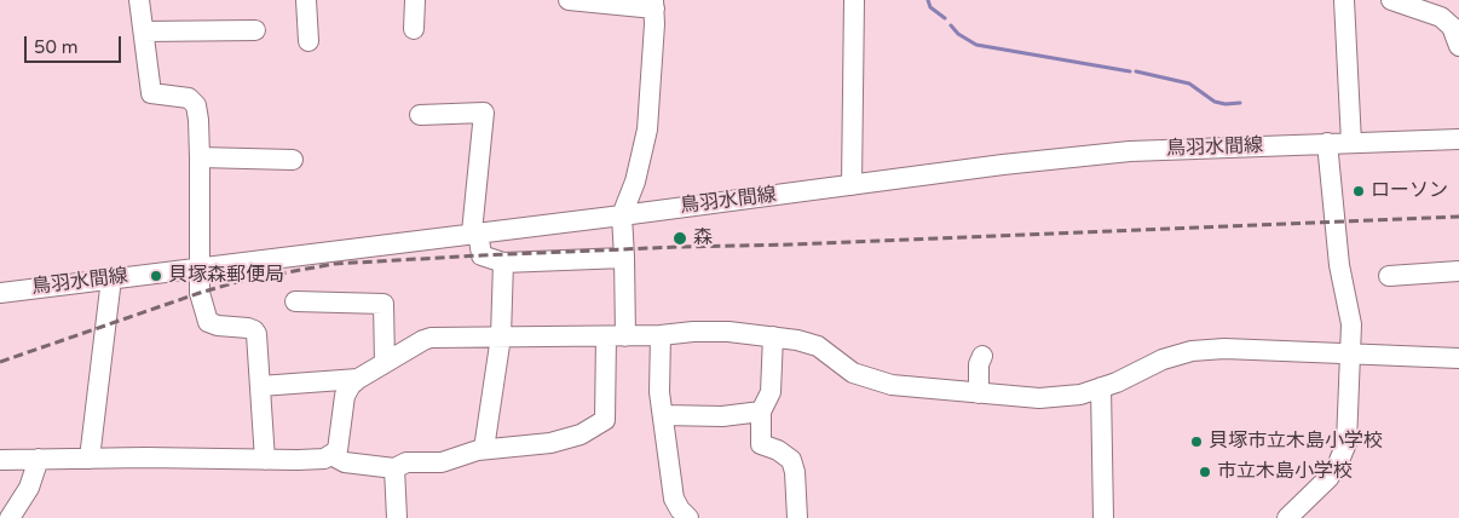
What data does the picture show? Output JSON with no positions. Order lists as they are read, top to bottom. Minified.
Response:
{"streets":{"street":["鳥羽水間線"]},"places":["ローソン","森","貝塚森郵便局","貝塚市立木島小学校","市立木島小学校"],"scale_bar":"50 m"}
